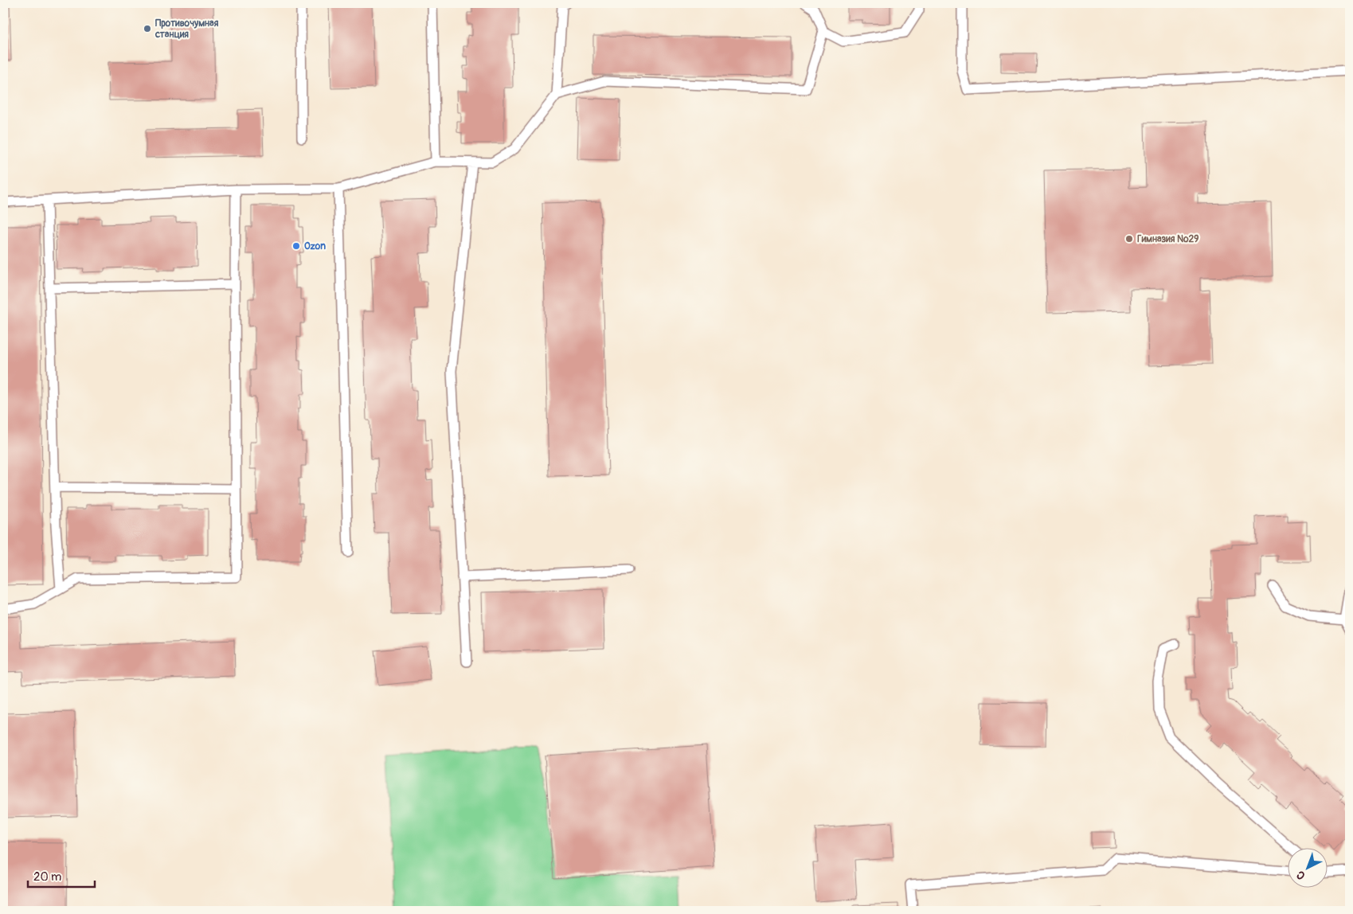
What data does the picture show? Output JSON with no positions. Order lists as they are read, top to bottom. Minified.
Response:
{"places":["Противочумная станция","Гимназия №29","Ozon"],"scale_bar":"20 m","north":"bottom left"}
